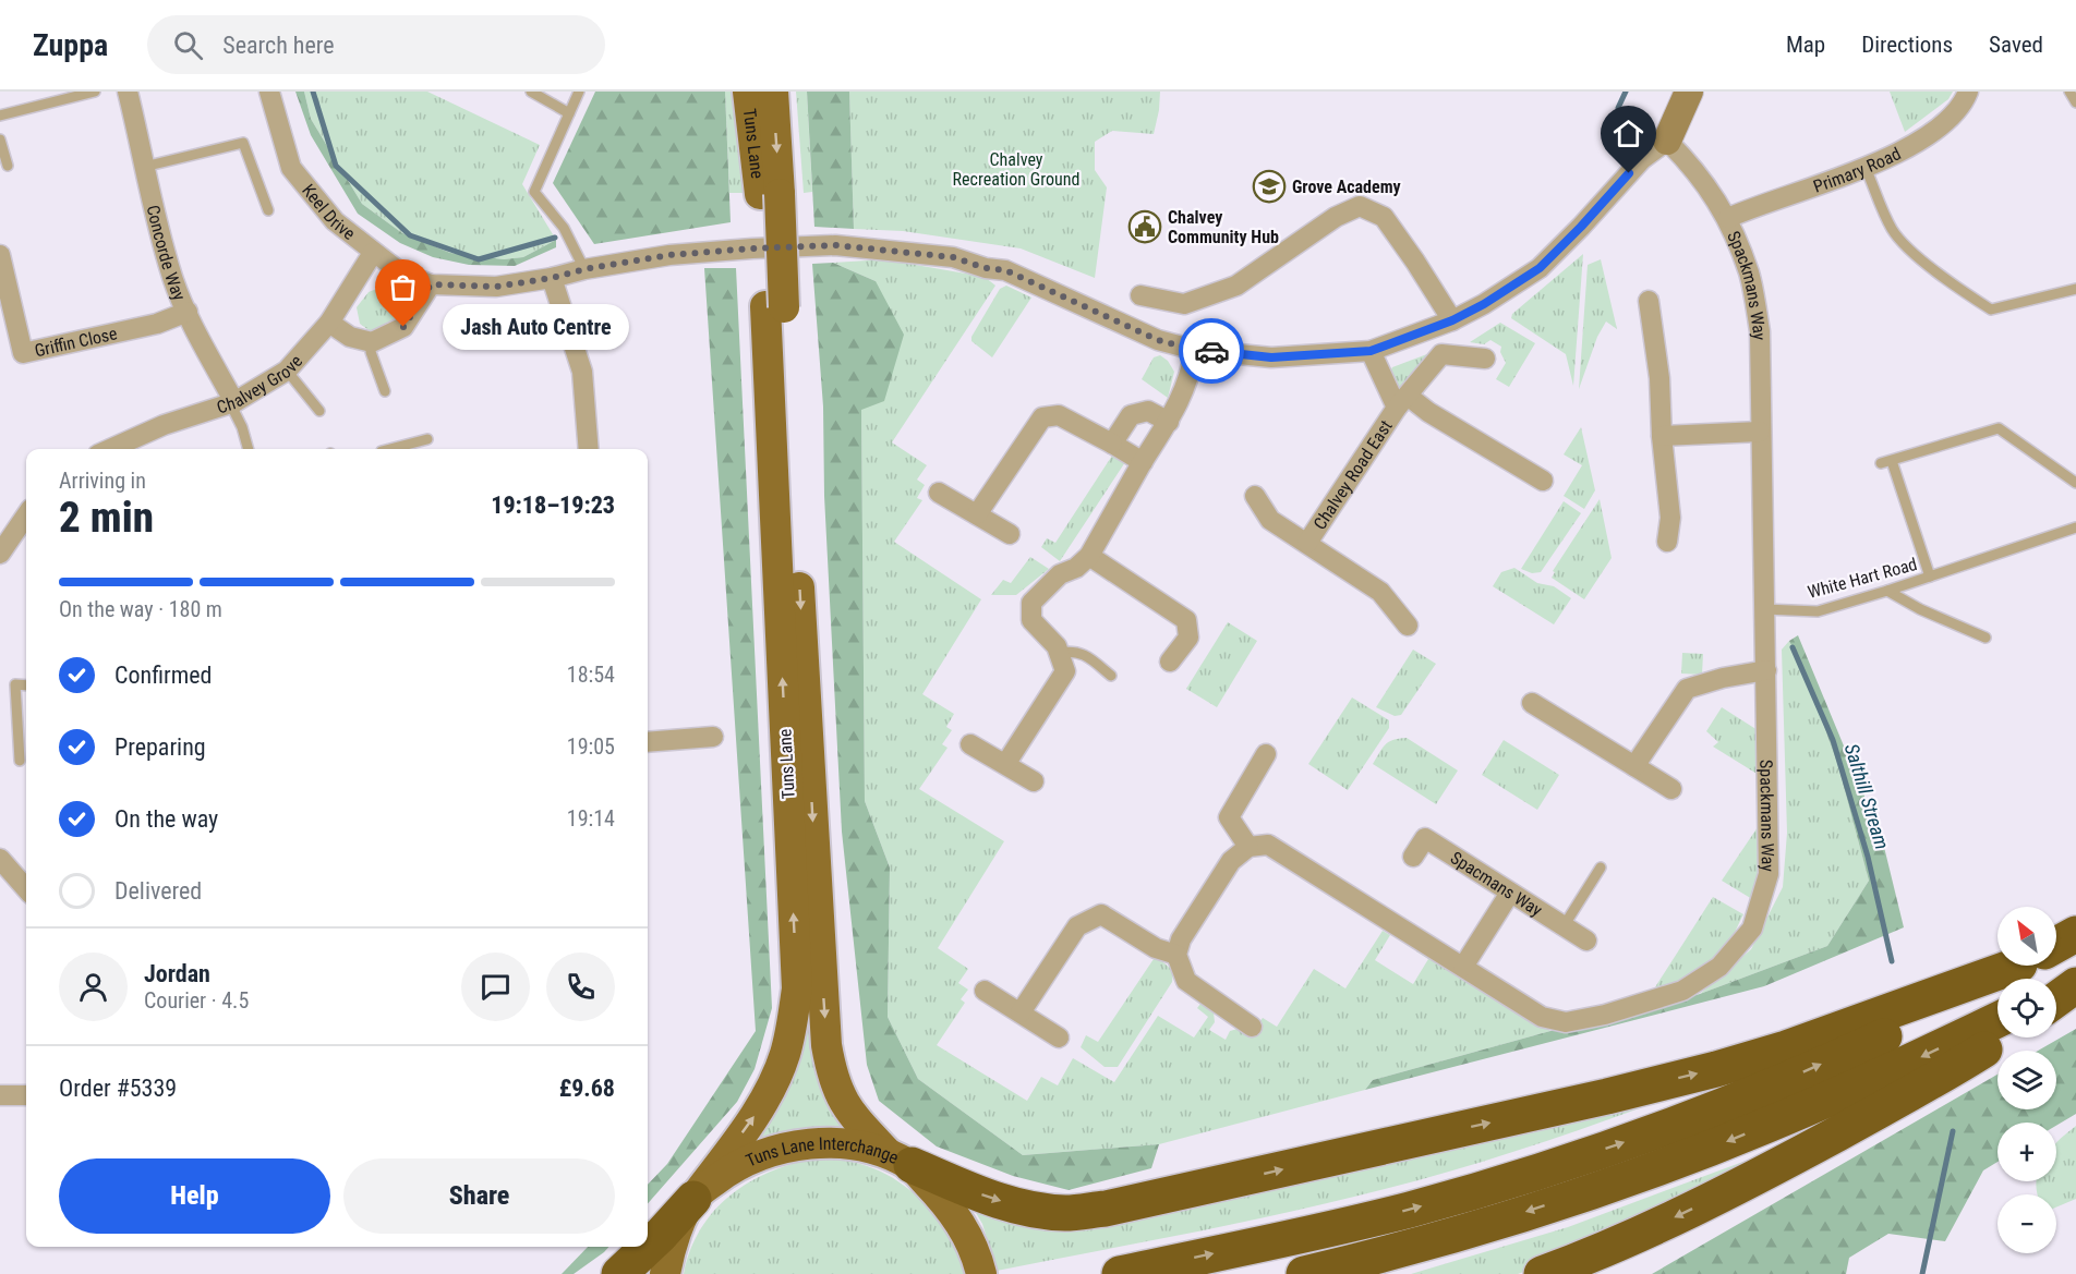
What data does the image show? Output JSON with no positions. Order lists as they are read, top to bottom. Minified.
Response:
{"streets":{"main road":["Tuns Lane","Tuns Lane Interchange"],"street":["Primary Road","Keel Drive","Concorde Way","Spackmans Way","Griffin Close","Chalvey Grove","Chalvey Road East","Spacmans Way"],"lane":["White Hart Road"]},"crossings":[["Tuns Lane","Tuns Lane Interchange"],["Primary Road","Spackmans Way"],["Keel Drive","Spackmans Way"],["Keel Drive","Chalvey Grove"],["Keel Drive","Chalvey Road East"],["Concorde Way","Griffin Close"],["Concorde Way","Chalvey Grove"],["Spackmans Way","White Hart Road"]],"water":["Salthill Stream"],"parks":["Chalvey Recreation Ground"],"places":{"school or university":["Grove Academy"],"public building":["Chalvey Community Hub"],"other":["Jash Auto Centre"]},"north":"top left","page":{"header":"Zuppa","search":"Search here","nav":["Map","Directions","Saved"],"bubble":"Jash Auto Centre","heading":["2 min","Arriving in","19:18–19:23"],"panel":["Jordan","Courier · 4.5","Order #5339","£9.68"],"bar":"On the way · 180 m","list":[["Confirmed","18:54"],["Preparing","19:05"],["On the way","19:14"],"Delivered"],"map_buttons":["+","−"],"buttons":["Help","Share"]}}
